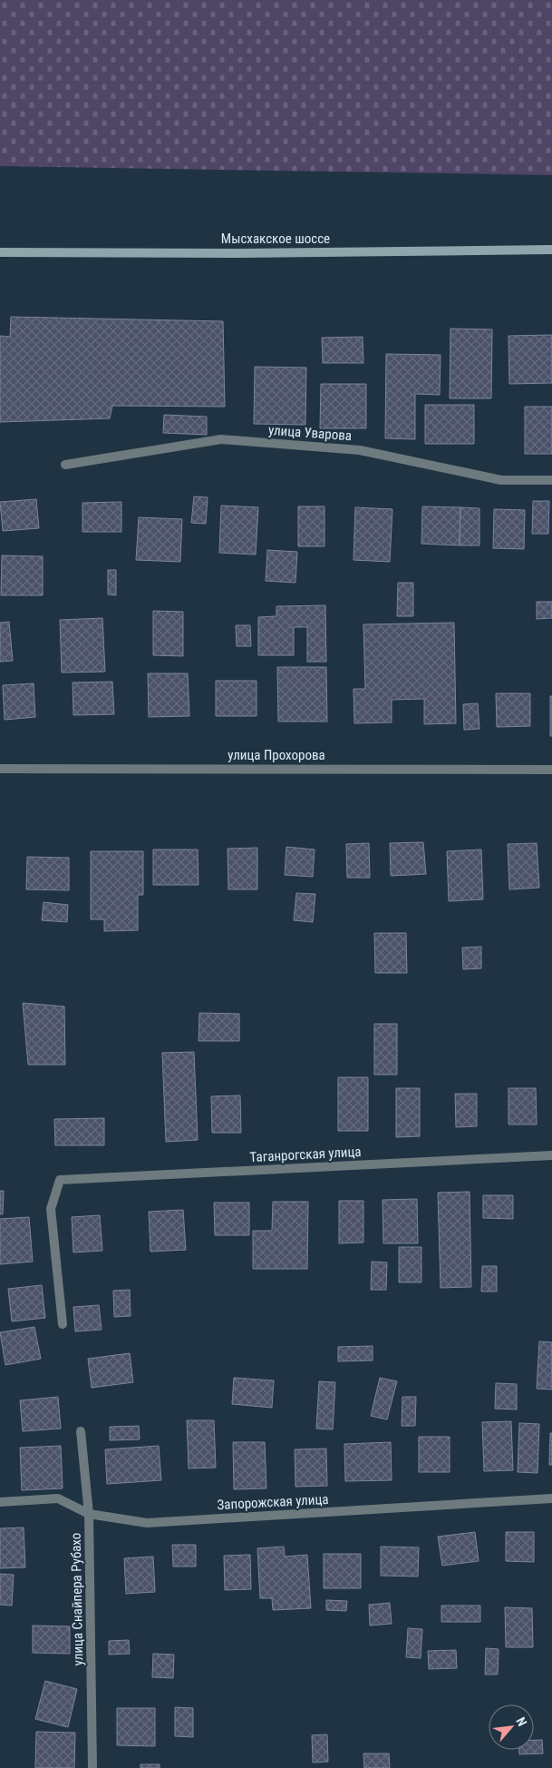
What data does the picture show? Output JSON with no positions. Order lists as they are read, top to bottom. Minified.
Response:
{"streets":{"street":["Мысхакское шоссе","улица Уварова","улица Прохорова","Таганрогская улица","Запорожская улица","улица Снайпера Рубахо"]},"crossings":[["Запорожская улица","улица Снайпера Рубахо"]],"north":"top right"}
